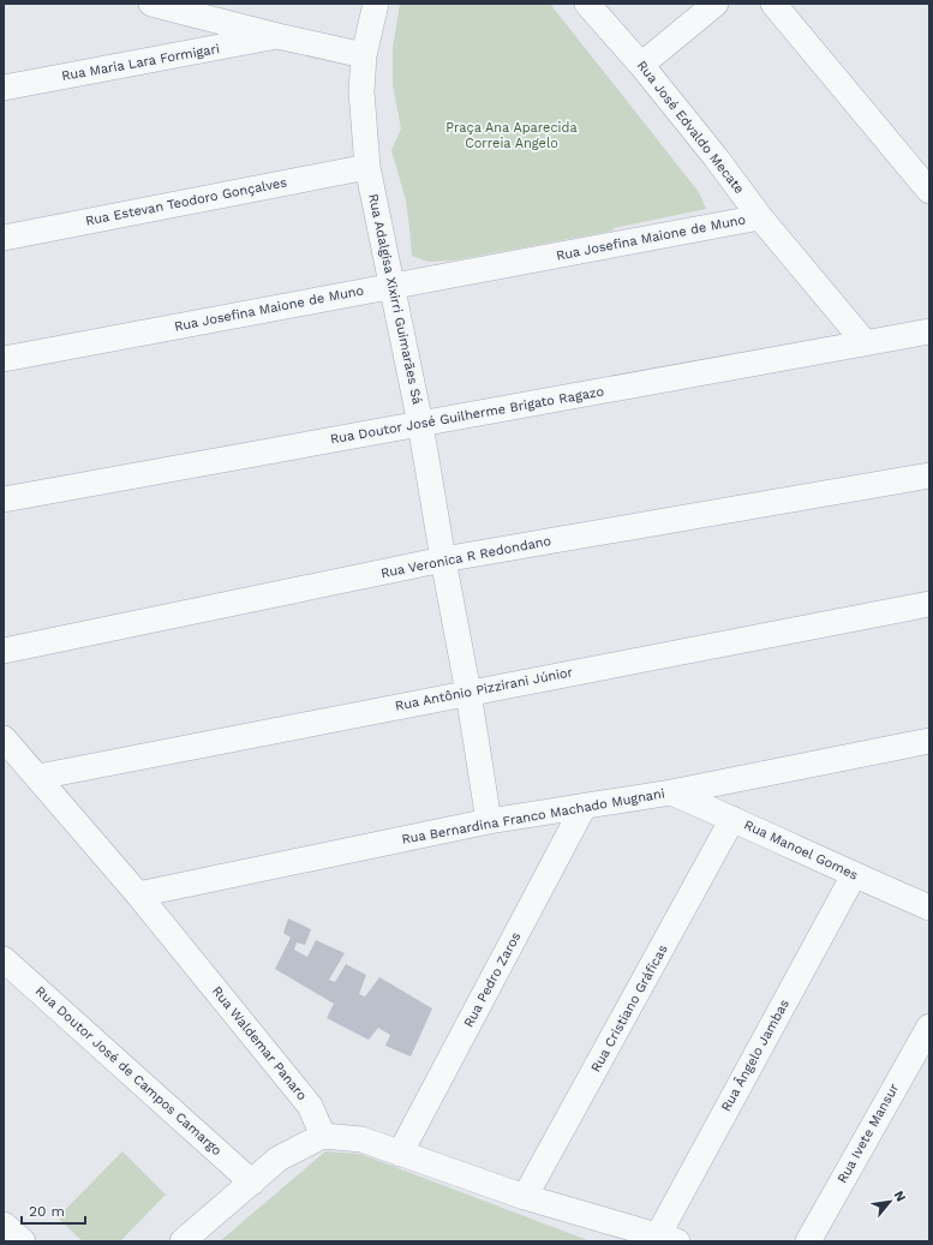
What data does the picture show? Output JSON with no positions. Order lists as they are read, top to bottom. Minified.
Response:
{"streets":{"street":["Rua Maria Lara Formigari","Rua José Edvaldo Mecate","Rua Estevan Teodoro Gonçalves","Rua Josefina Maione de Muno","Rua Adalgisa Xixirri Guimarães Sá","Rua Doutor José Guilherme Brigato Ragazo","Rua Veronica R Redondano","Rua Antônio Pizzirani Júnior","Rua Bernardina Franco Machado Mugnani","Rua Manoel Gomes","Rua Pedro Zaros","Rua Cristiano Gráficas","Rua Waldemar Panaro","Rua Ângelo Jambas","Rua Doutor José de Campos Camargo","Rua Ivete Mansur"]},"crossings":[["Rua José Edvaldo Mecate","Rua Josefina Maione de Muno"],["Rua José Edvaldo Mecate","Rua Doutor José Guilherme Brigato Ragazo"],["Rua Estevan Teodoro Gonçalves","Rua Adalgisa Xixirri Guimarães Sá"],["Rua Josefina Maione de Muno","Rua Adalgisa Xixirri Guimarães Sá"],["Rua Adalgisa Xixirri Guimarães Sá","Rua Doutor José Guilherme Brigato Ragazo"],["Rua Adalgisa Xixirri Guimarães Sá","Rua Veronica R Redondano"],["Rua Adalgisa Xixirri Guimarães Sá","Rua Antônio Pizzirani Júnior"],["Rua Adalgisa Xixirri Guimarães Sá","Rua Bernardina Franco Machado Mugnani"],["Rua Antônio Pizzirani Júnior","Rua Waldemar Panaro"],["Rua Bernardina Franco Machado Mugnani","Rua Manoel Gomes"],["Rua Bernardina Franco Machado Mugnani","Rua Pedro Zaros"],["Rua Bernardina Franco Machado Mugnani","Rua Waldemar Panaro"],["Rua Manoel Gomes","Rua Cristiano Gráficas"],["Rua Manoel Gomes","Rua Ângelo Jambas"]],"parks":["Praça Ana Aparecida Correia Angelo"],"scale_bar":"20 m","north":"top right"}
